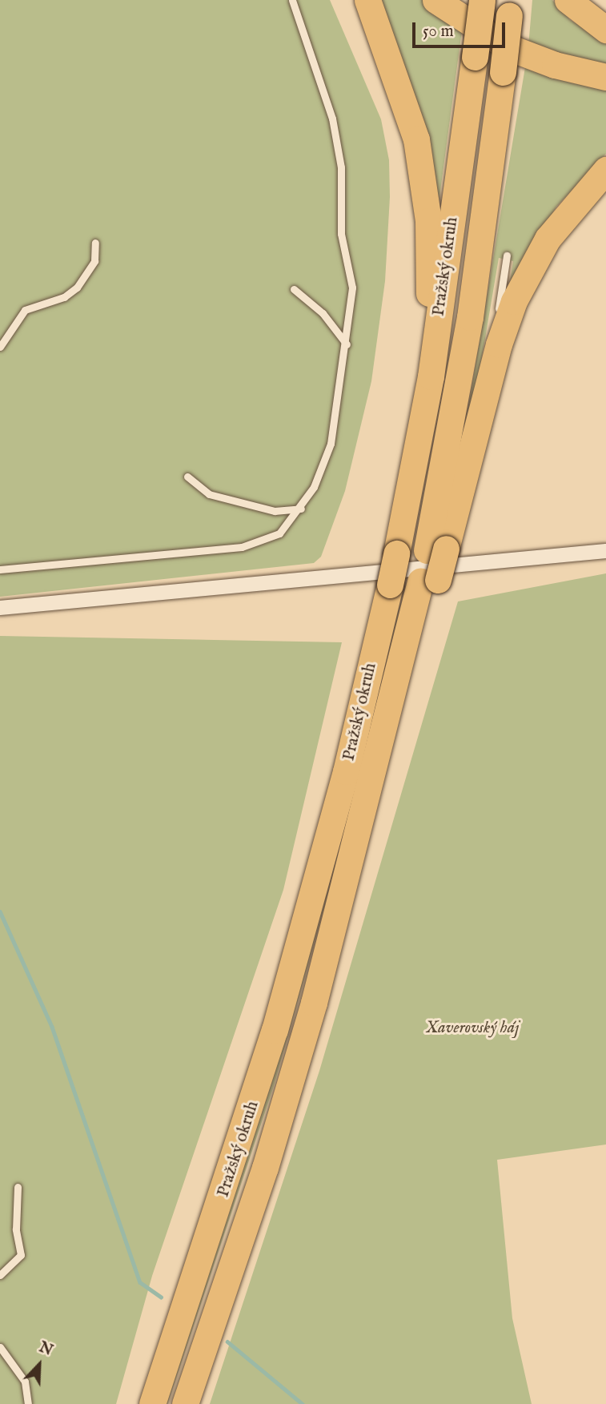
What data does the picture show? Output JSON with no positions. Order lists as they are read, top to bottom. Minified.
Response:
{"streets":{"highway":["Pražský okruh"]},"parks":["Xaverovský háj"],"scale_bar":"50 m","north":"top right"}
